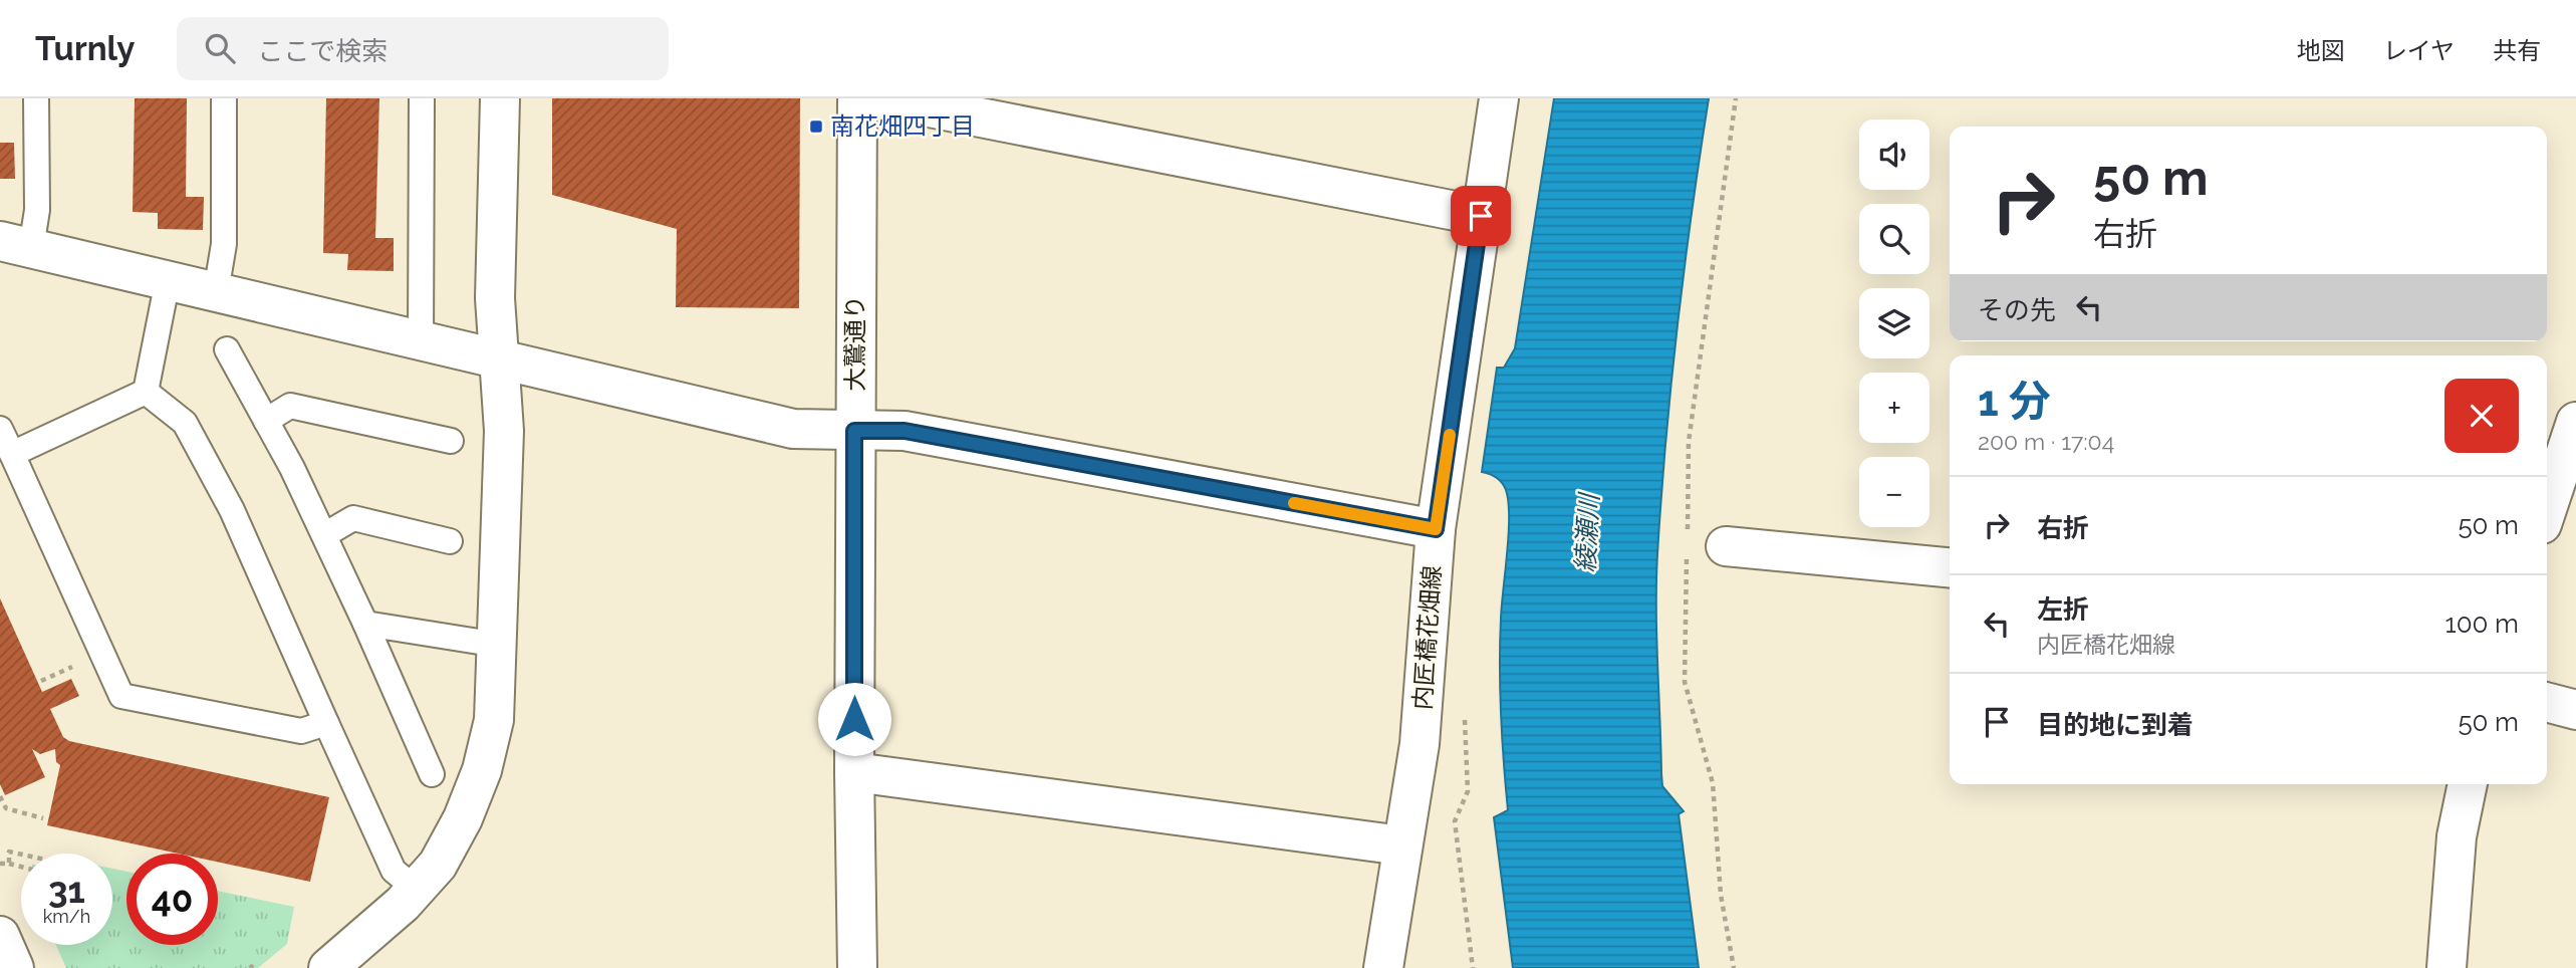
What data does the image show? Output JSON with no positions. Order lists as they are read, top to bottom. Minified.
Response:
{"streets":{"street":["大鷲通り","内匠橋花畑線"]},"water":["綾瀬川"],"places":{"transit":["南花畑四丁目"]},"page":{"header":"Turnly","search":"ここで検索","nav":["地図","レイヤ","共有"],"map_buttons":["+","−"],"turn":["50 m","右折"],"then":"その先","heading":["1 分","200 m · 17:04"],"list":[{"name":"右折","value":"50 m"},{"name":"左折","note":"内匠橋花畑線","value":"100 m"},{"name":"目的地に到着","value":"50 m"}],"speed":"31 km/h","limit":"40"}}
